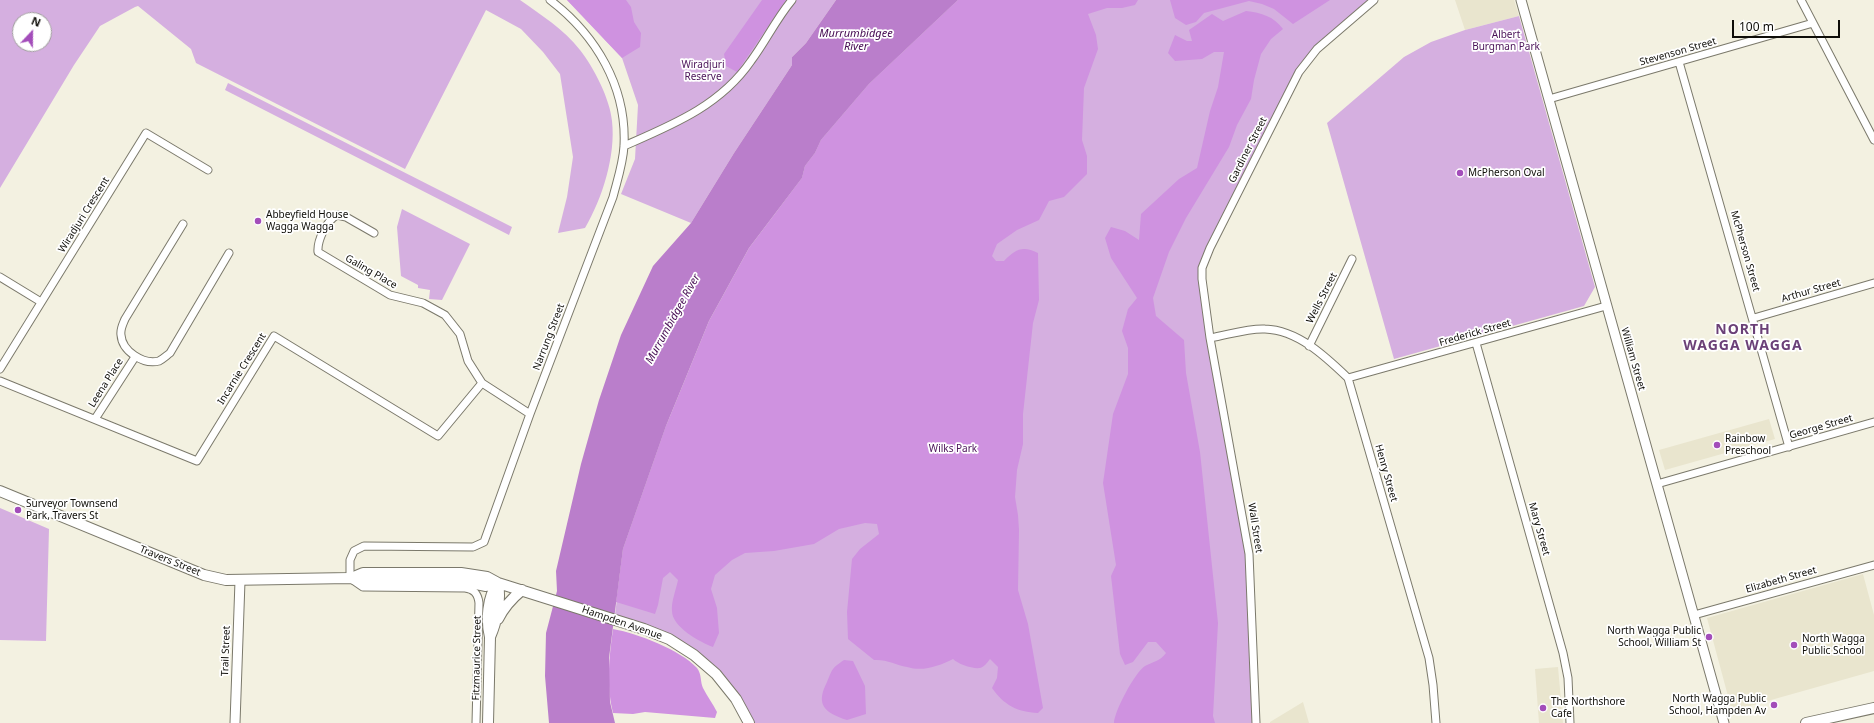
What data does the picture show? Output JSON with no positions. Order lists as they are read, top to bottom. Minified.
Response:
{"streets":{"main road":["Travers Street","Hampden Avenue","Fitzmaurice Street"],"street":["Stevenson Street","Gardiner Street","Wiradjuri Crescent","McPherson Street","Galing Place","Arthur Street","Wells Street","Frederick Street","Narrung Street","William Street","Incarnie Crescent","Leena Place","George Street","Henry Street","Wall Street","Mary Street","Elizabeth Street","Trail Street"]},"crossings":[["Stevenson Street","McPherson Street"],["Stevenson Street","William Street"],["Gardiner Street","Wall Street"],["McPherson Street","Arthur Street"],["McPherson Street","George Street"],["Galing Place","Incarnie Crescent"],["Frederick Street","William Street"],["Frederick Street","Henry Street"],["Frederick Street","Mary Street"],["Narrung Street","Travers Street"],["William Street","George Street"],["William Street","Elizabeth Street"],["Incarnie Crescent","Leena Place"],["Travers Street","Hampden Avenue"],["Travers Street","Trail Street"],["Travers Street","Fitzmaurice Street"]],"districts":["NORTH WAGGA WAGGA"],"water":["Murrumbidgee River"],"parks":["Albert Burgman Park","Wiradjuri Reserve","Wilks Park"],"places":["McPherson Oval","Abbeyfield House Wagga Wagga","Rainbow Preschool","Surveyor Townsend Park, Travers St","North Wagga Public School, William St","North Wagga Public School","North Wagga Public School, Hampden Av","The Northshore Cafe"],"scale_bar":"100 m","north":"top"}
